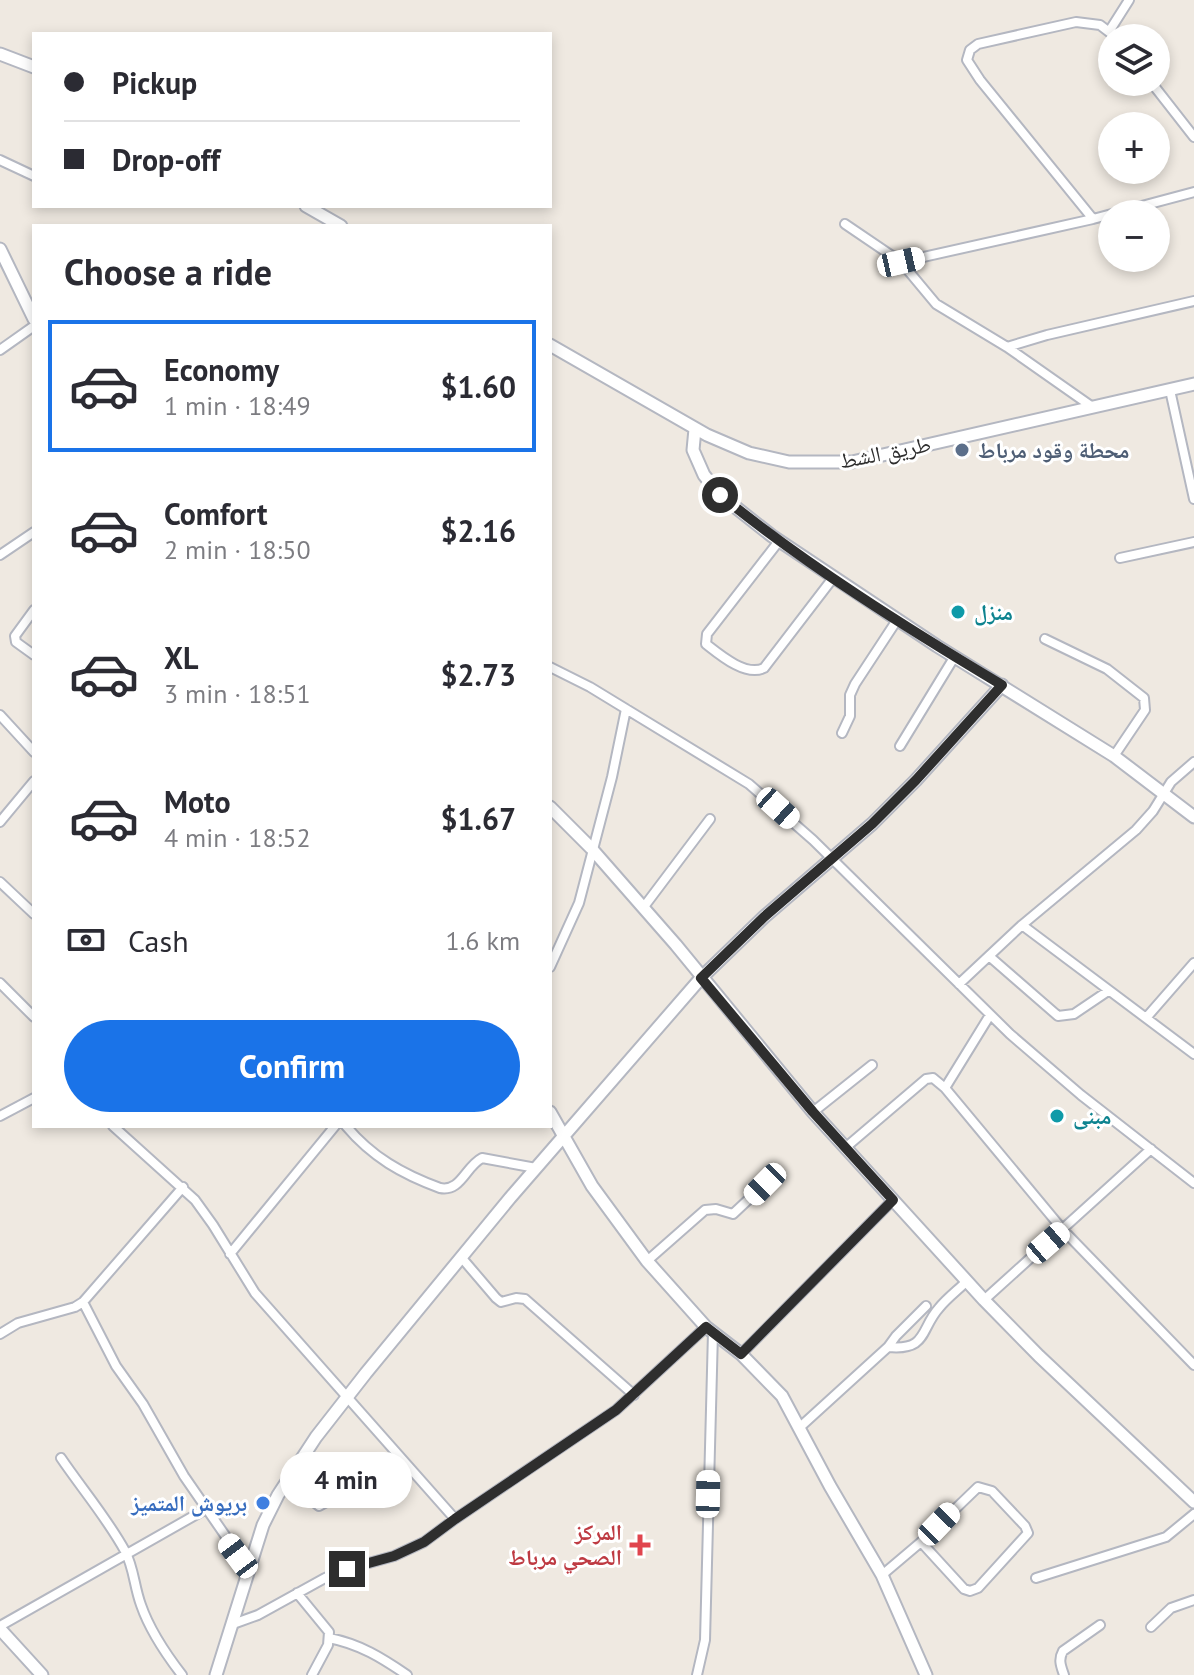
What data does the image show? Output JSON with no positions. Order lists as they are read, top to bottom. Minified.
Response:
{"streets":{"street":["طريق الشط"]},"places":{"other":["محطة وقود مرباط","منزل","مبنى","بريوش المتميز"],"health":["المركز الصحي مرباط"]},"page":{"map_buttons":["+","−"],"banner":["Pickup","Drop-off"],"heading":"Choose a ride","list":[{"name":"Economy","note":"1 min · 18:49","value":"$1.60"},{"name":"Comfort","note":"2 min · 18:50","value":"$2.16"},{"name":"XL","note":"3 min · 18:51","value":"$2.73"},{"name":"Moto","note":"4 min · 18:52","value":"$1.67"}],"pay":["Cash","1.6 km"],"buttons":"Confirm","bubble":"4 min"}}
